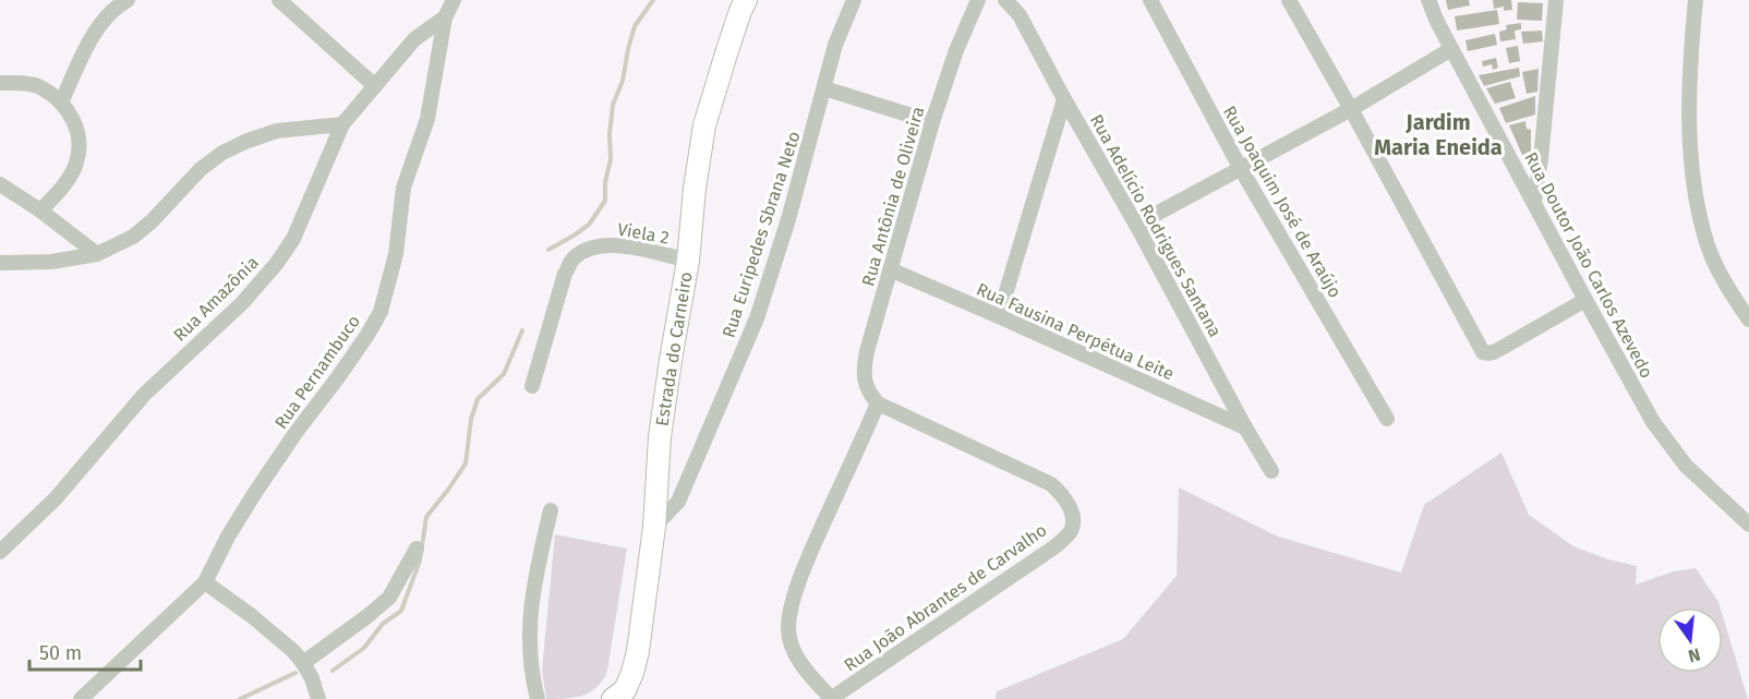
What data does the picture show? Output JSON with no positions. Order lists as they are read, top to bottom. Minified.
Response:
{"streets":{"street":["Rua Antônia de Oliveira","Rua Joaquim José de Araújo","Rua Adelício Rodrigues Santana","Viela 2","Rua Euripedes Sbrana Neto","Rua Doutor João Carlos Azevedo","Rua Amazônia","Rua Fausina Perpétua Leite","Estrada do Carneiro","Rua Pernambuco","Rua João Abrantes de Carvalho"]},"crossings":[["Rua Antônia de Oliveira","Rua Fausina Perpétua Leite"],["Rua Antônia de Oliveira","Rua João Abrantes de Carvalho"],["Rua Adelício Rodrigues Santana","Rua Fausina Perpétua Leite"],["Viela 2","Estrada do Carneiro"],["Rua Euripedes Sbrana Neto","Estrada do Carneiro"],["Rua Amazônia","Rua Pernambuco"]],"districts":["Jardim Maria Eneida"],"scale_bar":"50 m","north":"bottom"}
